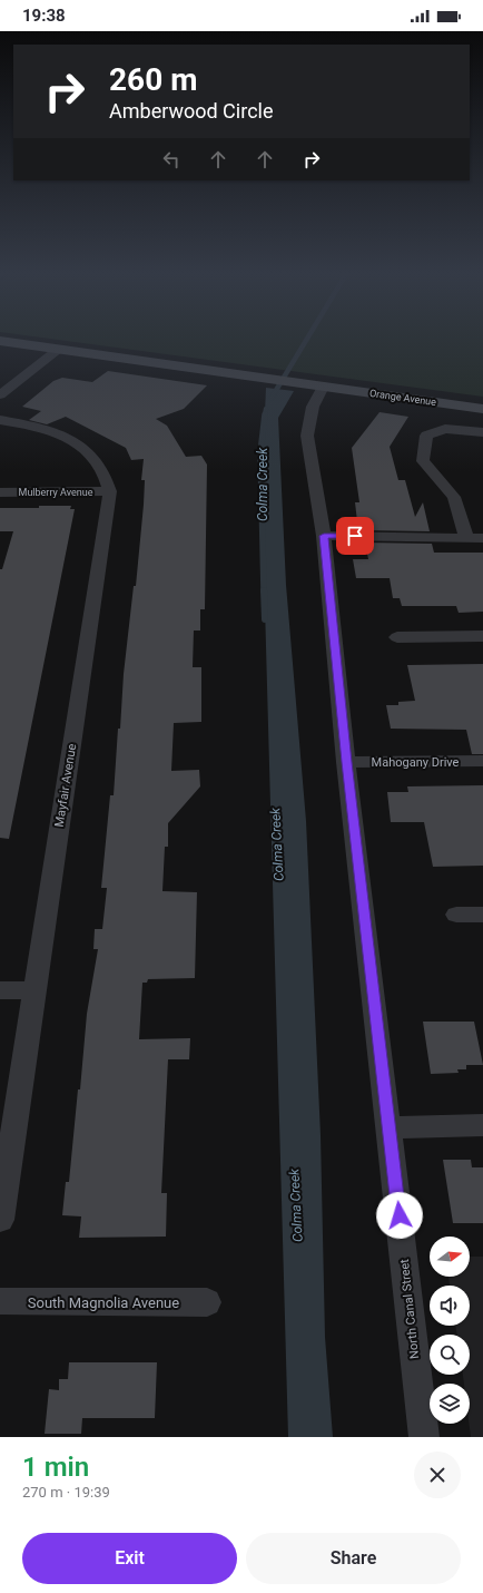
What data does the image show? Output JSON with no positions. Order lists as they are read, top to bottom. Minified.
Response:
{"streets":{"street":["Orange Avenue","Mulberry Avenue","Mahogany Drive","Mayfair Avenue","South Magnolia Avenue","North Canal Street"]},"crossings":[["Orange Avenue","North Canal Street"],["Mulberry Avenue","Mayfair Avenue"],["Mahogany Drive","North Canal Street"]],"water":["Colma Creek"],"north":"right","page":{"status":"19:38","turn":["260 m","Amberwood Circle"],"heading":["1 min","270 m · 19:39"],"buttons":["Exit","Share"]}}
